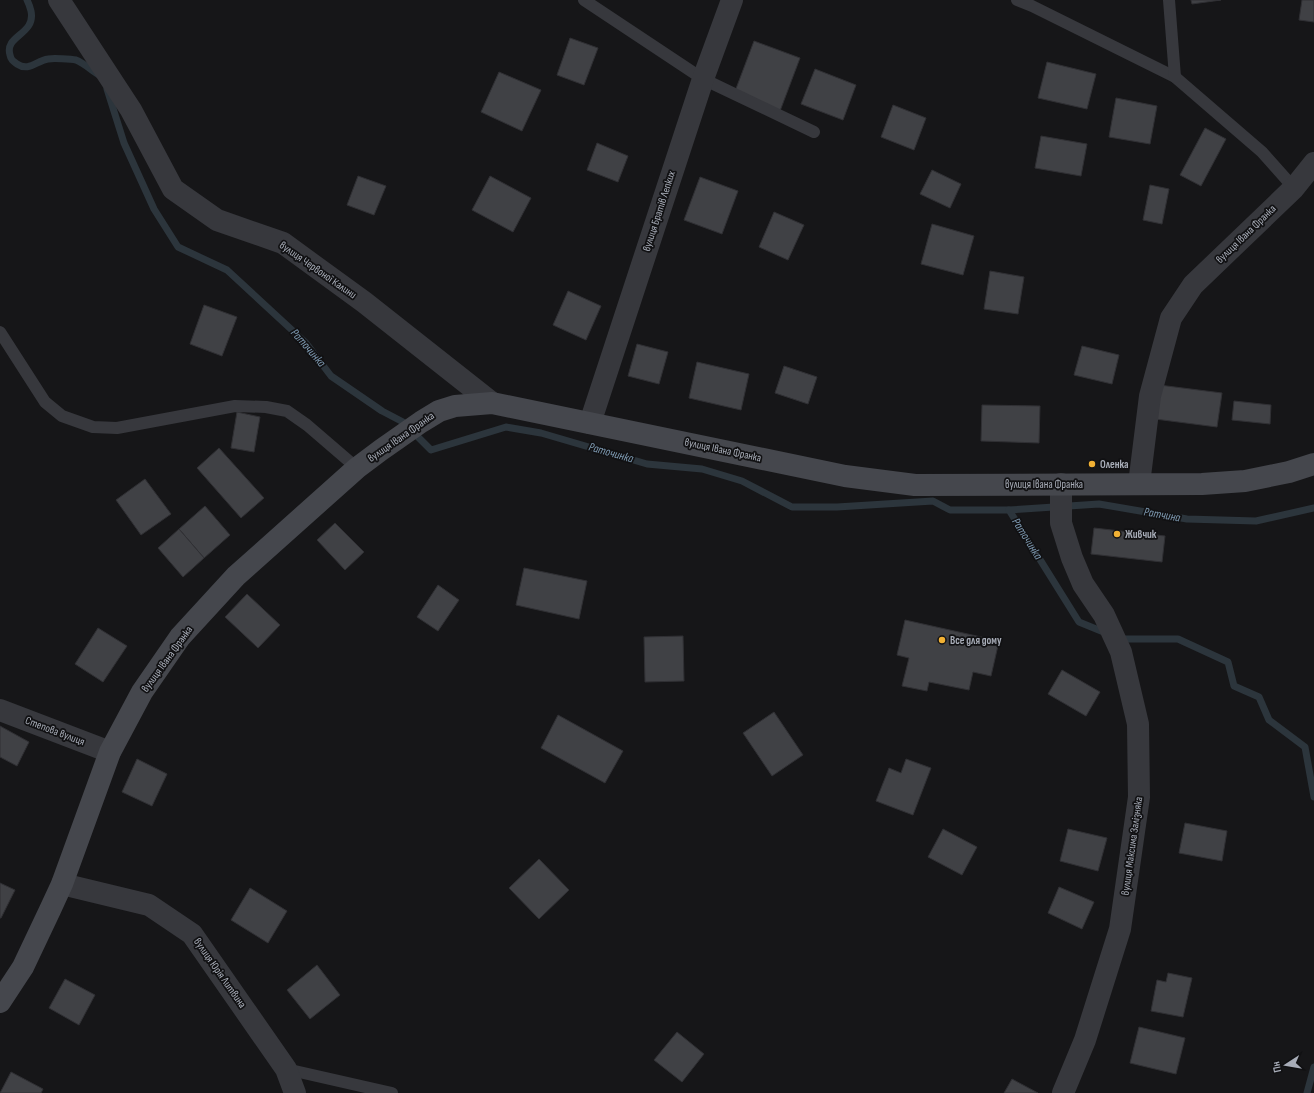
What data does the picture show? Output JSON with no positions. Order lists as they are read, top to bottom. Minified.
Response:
{"streets":{"main road":["вулиця Івана Франка"],"street":["вулиця Братів Лепких","вулиця Червоної Калини","Степова вулиця","вулиця Максима Залізняка","вулиця Юрія Литвина"]},"crossings":[["вулиця Братів Лепких","вулиця Івана Франка"],["вулиця Івана Франка","вулиця Червоної Калини"],["вулиця Івана Франка","Степова вулиця"],["вулиця Івана Франка","вулиця Максима Залізняка"],["вулиця Івана Франка","вулиця Юрія Литвина"]],"water":["Раточинка","Ратчина"],"places":["Оленка","Живчик","Все для дому"],"north":"left"}
